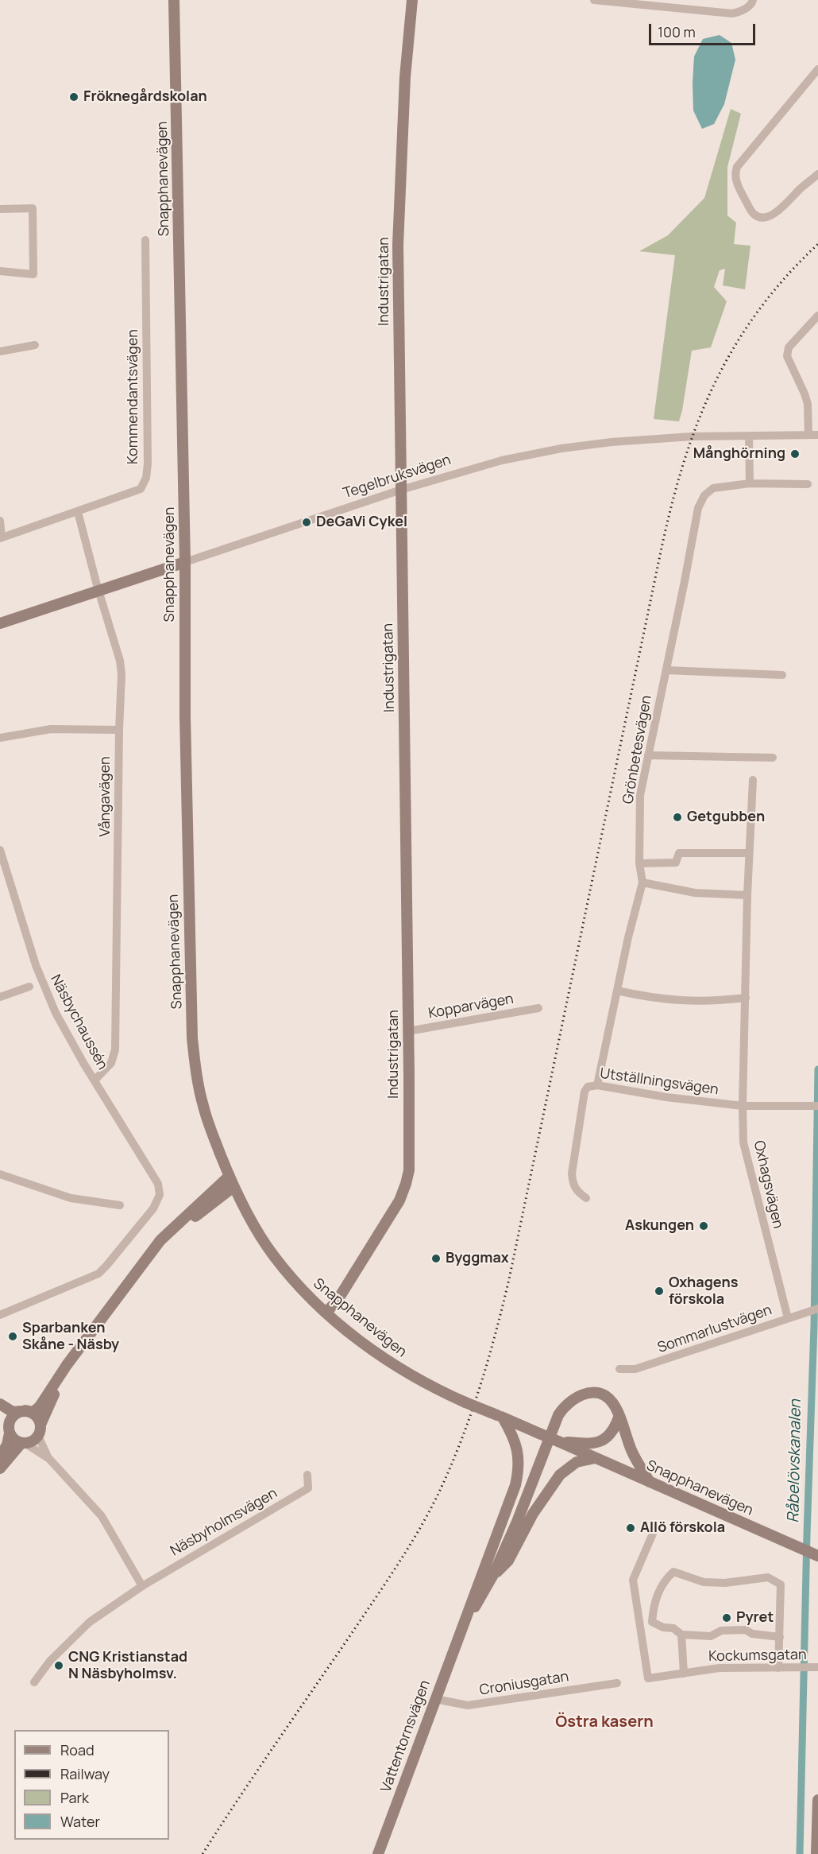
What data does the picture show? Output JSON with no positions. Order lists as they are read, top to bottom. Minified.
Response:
{"streets":{"main road":["Snapphanevägen","Industrigatan","Tegelbruksvägen","Vattentornsvägen"],"street":["Kommendantsvägen","Grönbetesvägen","Vångavägen","Kopparvägen","Näsbychaussén","Utställningsvägen","Oxhagsvägen","Sommarlustvägen","Näsbyholmsvägen","Kockumsgatan","Croniusgatan"]},"crossings":[["Snapphanevägen","Industrigatan"],["Snapphanevägen","Tegelbruksvägen"],["Snapphanevägen","Vattentornsvägen"],["Industrigatan","Tegelbruksvägen"],["Industrigatan","Kopparvägen"],["Kommendantsvägen","Vångavägen"],["Tegelbruksvägen","Vångavägen"],["Grönbetesvägen","Utställningsvägen"],["Vångavägen","Näsbychaussén"],["Utställningsvägen","Oxhagsvägen"],["Oxhagsvägen","Sommarlustvägen"],["Croniusgatan","Vattentornsvägen"]],"districts":["Östra kasern"],"water":["Råbelövskanalen"],"places":["Fröknegårdskolan","Månghörning","DeGaVi Cykel","Getgubben","Askungen","Byggmax","Oxhagens förskola","Sparbanken Skåne - Näsby","Allö förskola","Pyret","CNG Kristianstad N Näsbyholmsv."],"legend":["Road","Railway","Park","Water"],"scale_bar":"100 m"}
